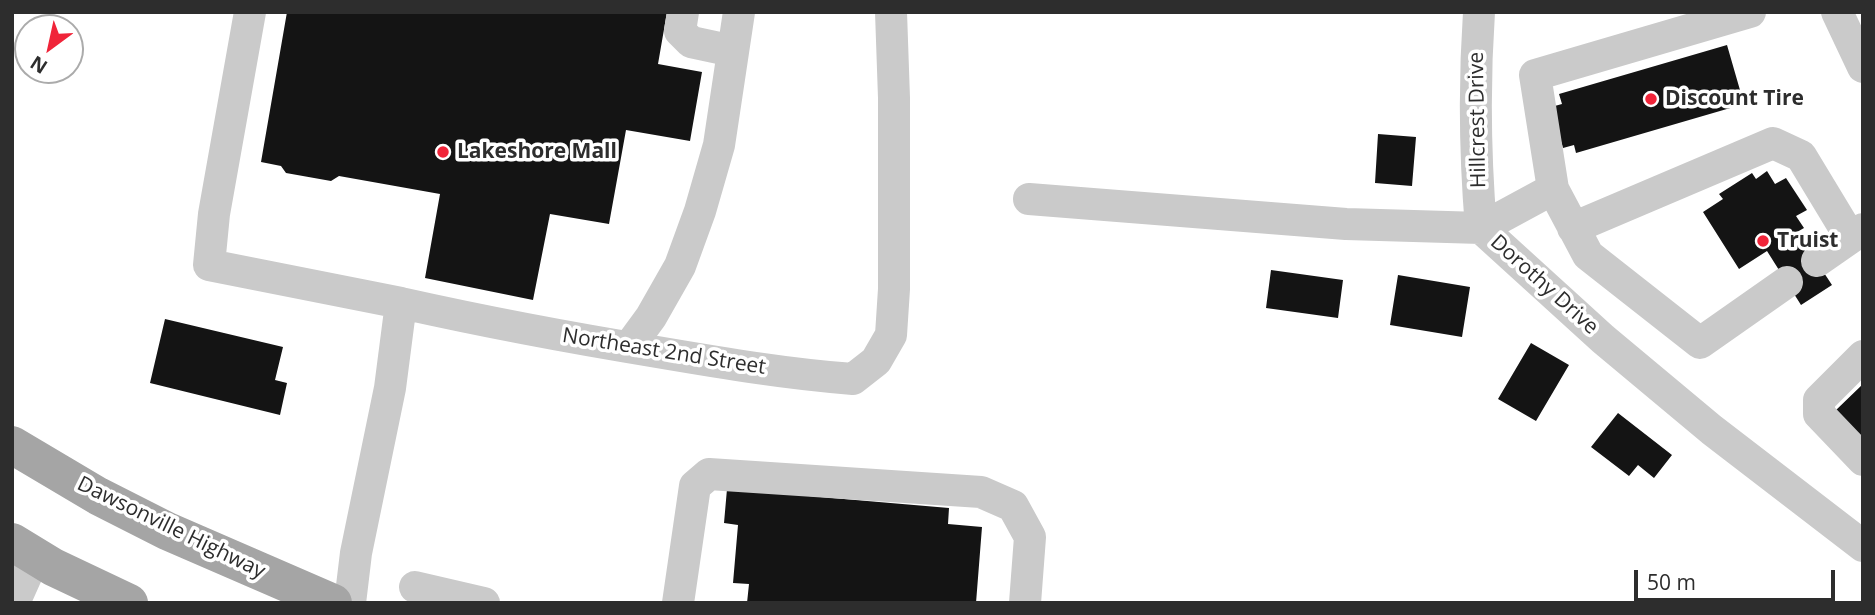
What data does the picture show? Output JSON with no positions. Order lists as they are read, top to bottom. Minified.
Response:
{"streets":{"main road":["Dawsonville Highway"],"street":["Hillcrest Drive","Dorothy Drive","Northeast 2nd Street"]},"crossings":[["Hillcrest Drive","Dorothy Drive"]],"places":["Discount Tire","Lakeshore Mall","Truist"],"scale_bar":"50 m","north":"bottom left"}
